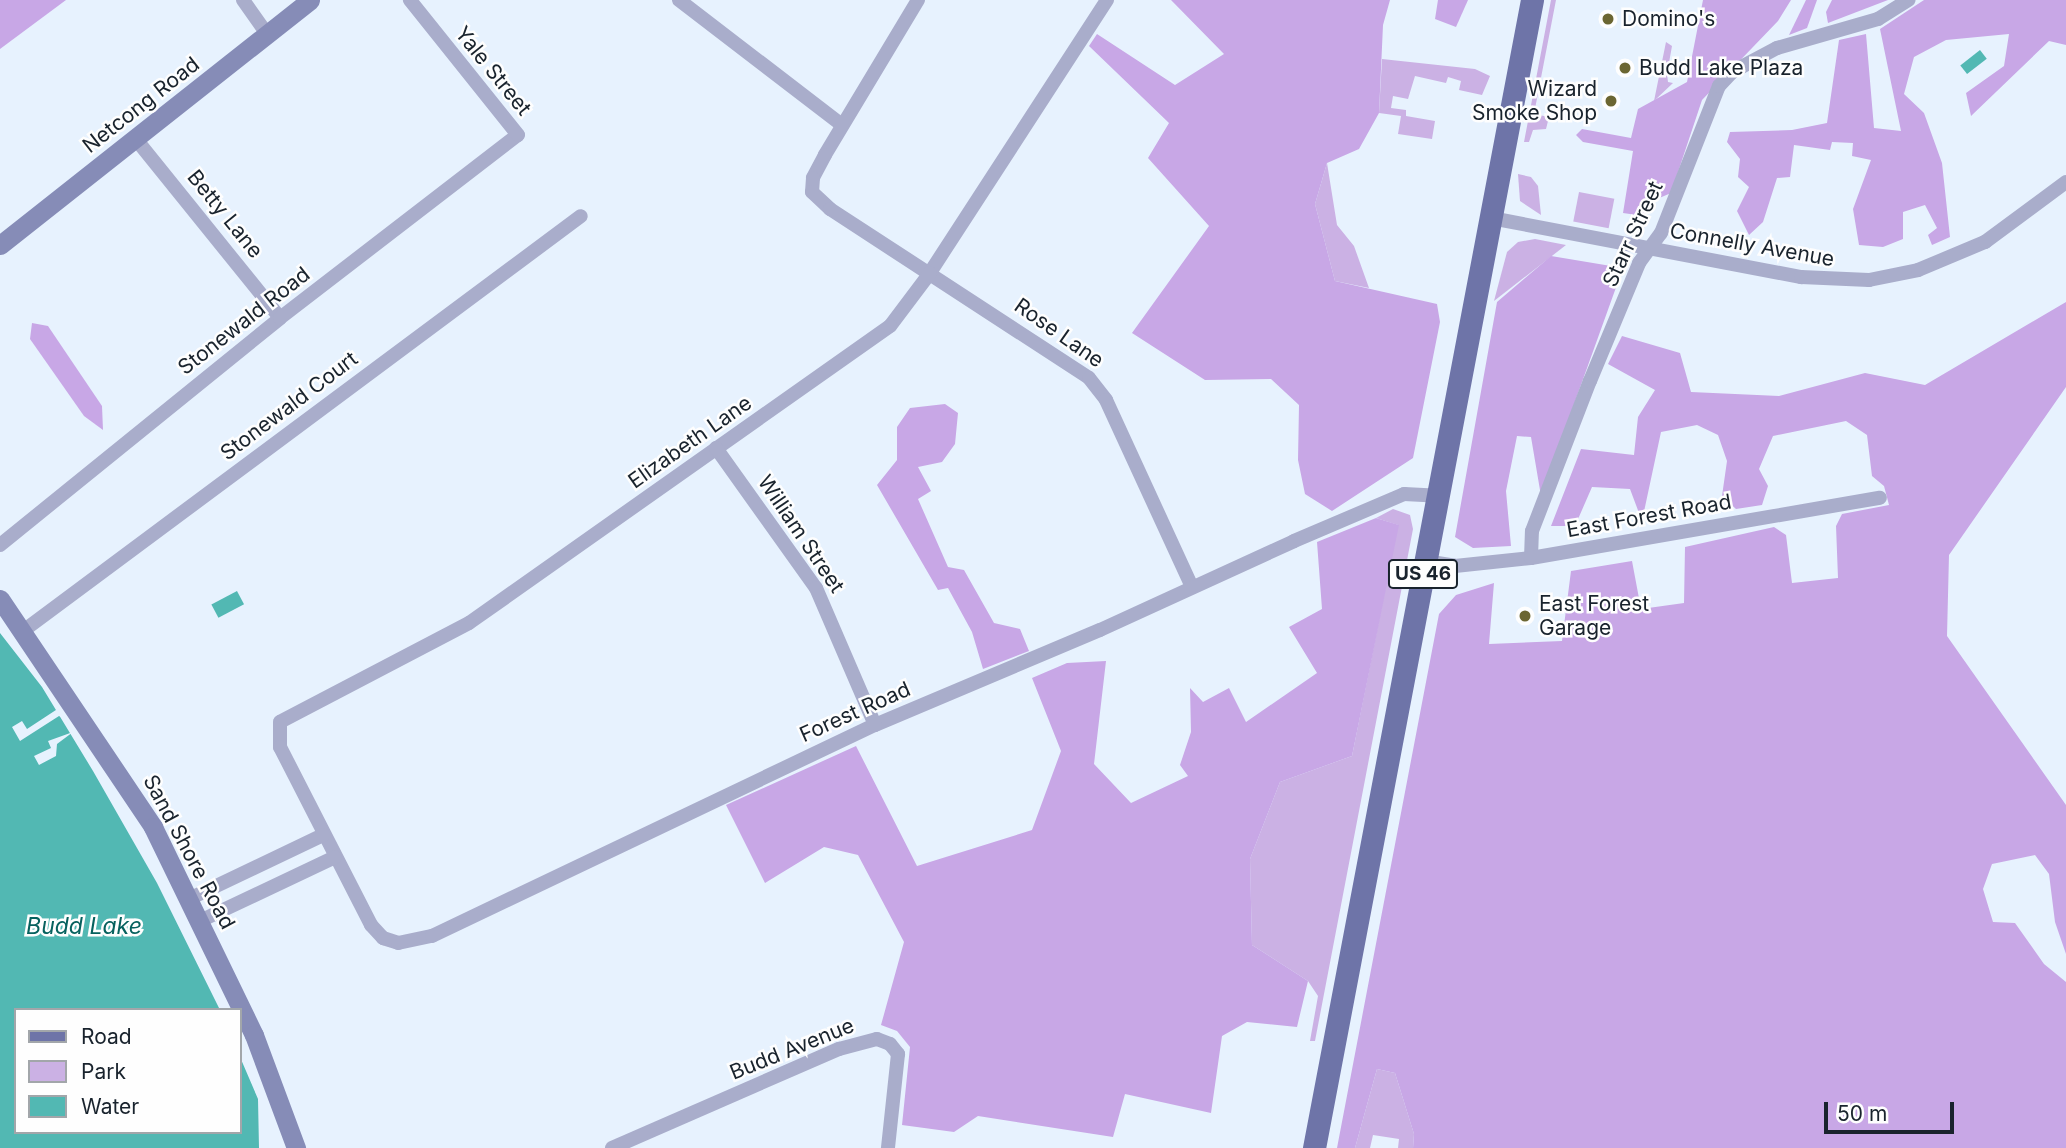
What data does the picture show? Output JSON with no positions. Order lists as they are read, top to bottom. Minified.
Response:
{"streets":{"main road":["US 46"],"street":["Yale Street","Netcong Road","Betty Lane","Starr Street","Connelly Avenue","Stonewald Road","Rose Lane","Stonewald Court","Elizabeth Lane","East Forest Road","William Street","Forest Road","Sand Shore Road","Budd Avenue"]},"crossings":[["Yale Street","Stonewald Road"],["Netcong Road","Betty Lane"],["Betty Lane","Stonewald Road"],["Starr Street","Connelly Avenue"],["Starr Street","East Forest Road"],["Connelly Avenue","US 46"],["Rose Lane","Elizabeth Lane"],["Rose Lane","Forest Road"],["Stonewald Court","Sand Shore Road"],["Elizabeth Lane","William Street"],["Elizabeth Lane","Forest Road"],["East Forest Road","US 46"],["William Street","Forest Road"],["US 46","Forest Road"]],"water":["Budd Lake"],"places":["Domino's","Budd Lake Plaza","Wizard Smoke Shop","East Forest Garage"],"legend":["Road","Park","Water"],"scale_bar":"50 m"}
